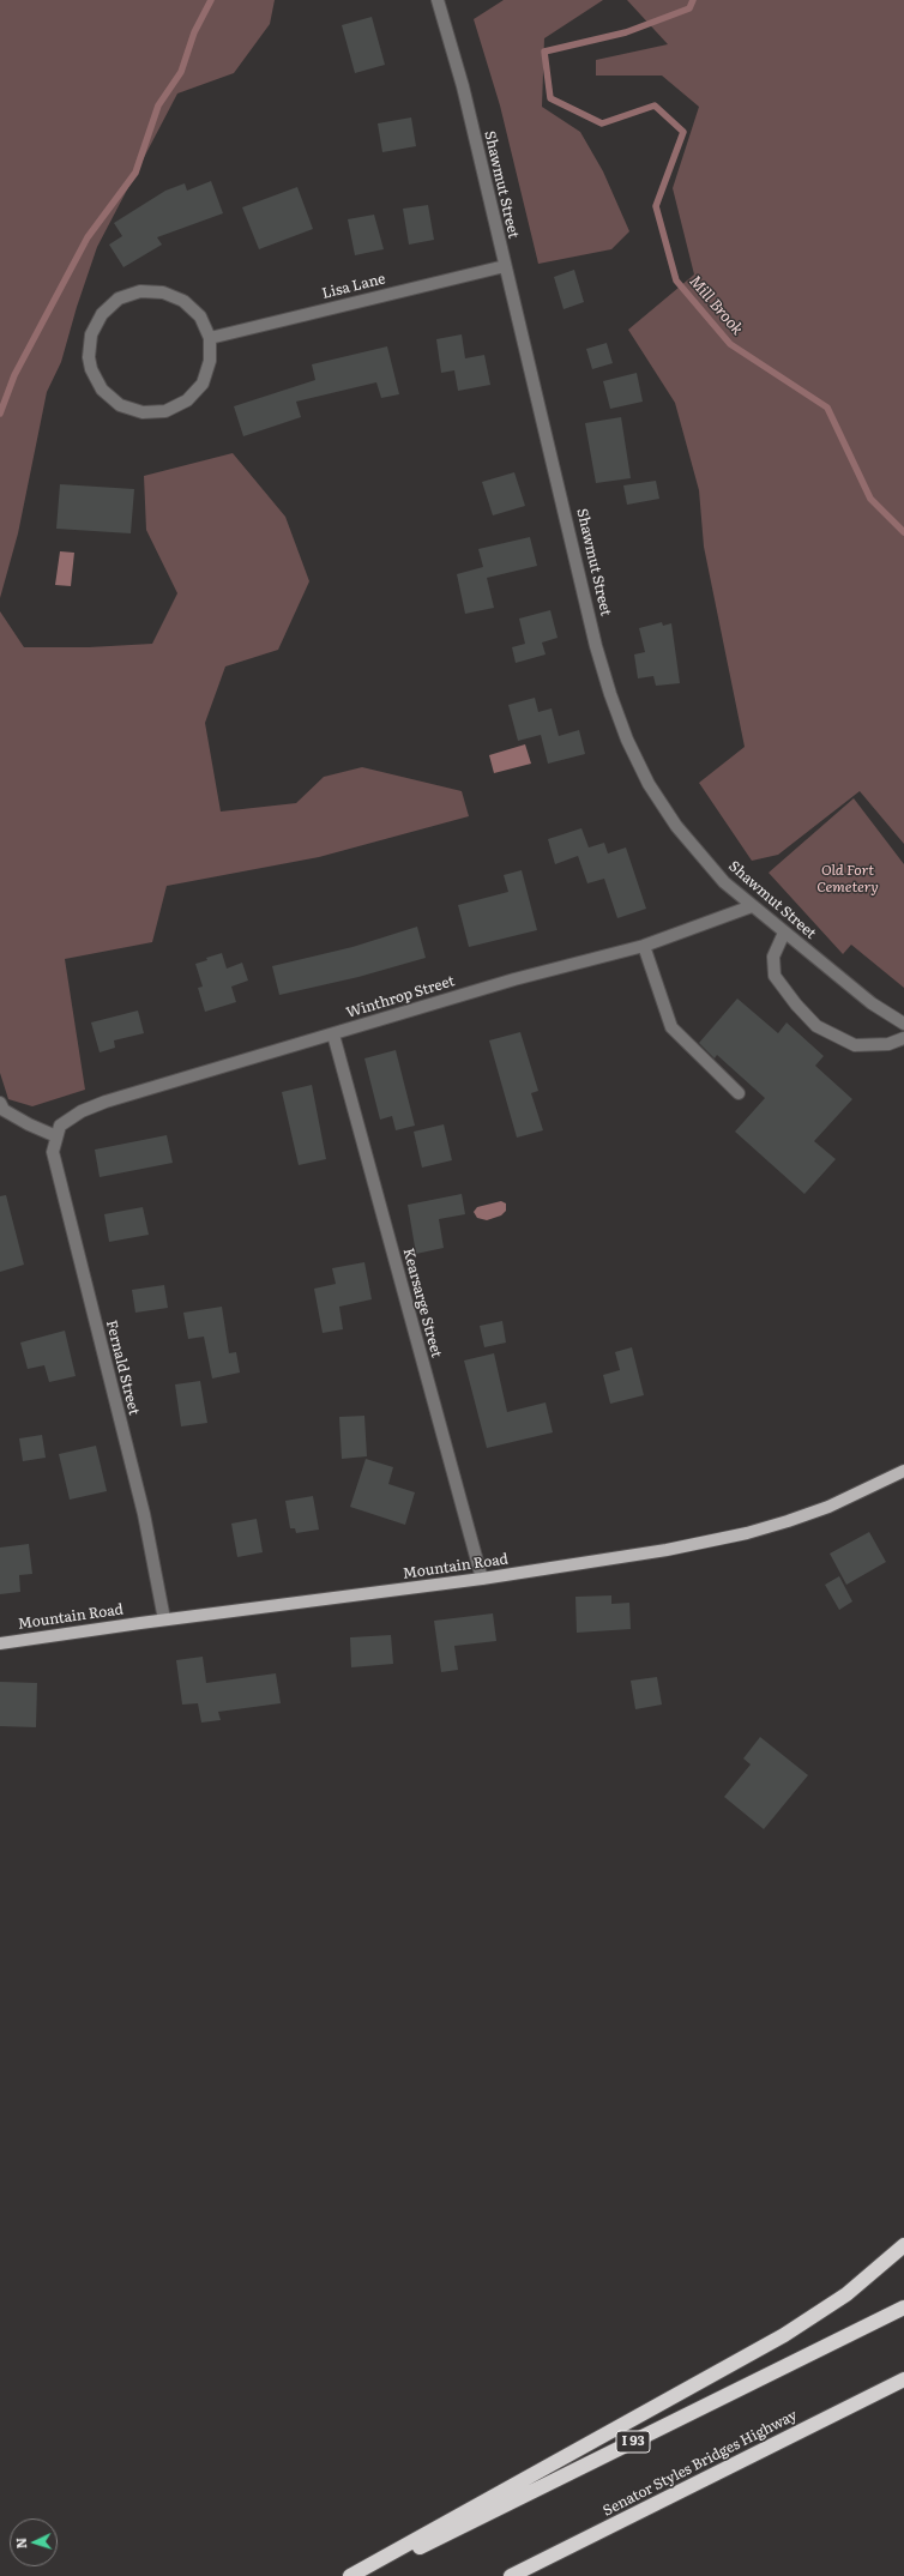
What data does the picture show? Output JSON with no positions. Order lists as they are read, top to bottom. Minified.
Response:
{"streets":{"highway":["I 93","Senator Styles Bridges Highway"],"main road":["Mountain Road"],"street":["Shawmut Street","Lisa Lane","Winthrop Street","Kearsarge Street","Fernald Street"]},"crossings":[["Shawmut Street","Lisa Lane"],["Shawmut Street","Winthrop Street"],["Winthrop Street","Kearsarge Street"],["Winthrop Street","Fernald Street"],["Kearsarge Street","Mountain Road"],["Fernald Street","Mountain Road"]],"water":["Mill Brook"],"parks":["Old Fort Cemetery"],"north":"left"}
